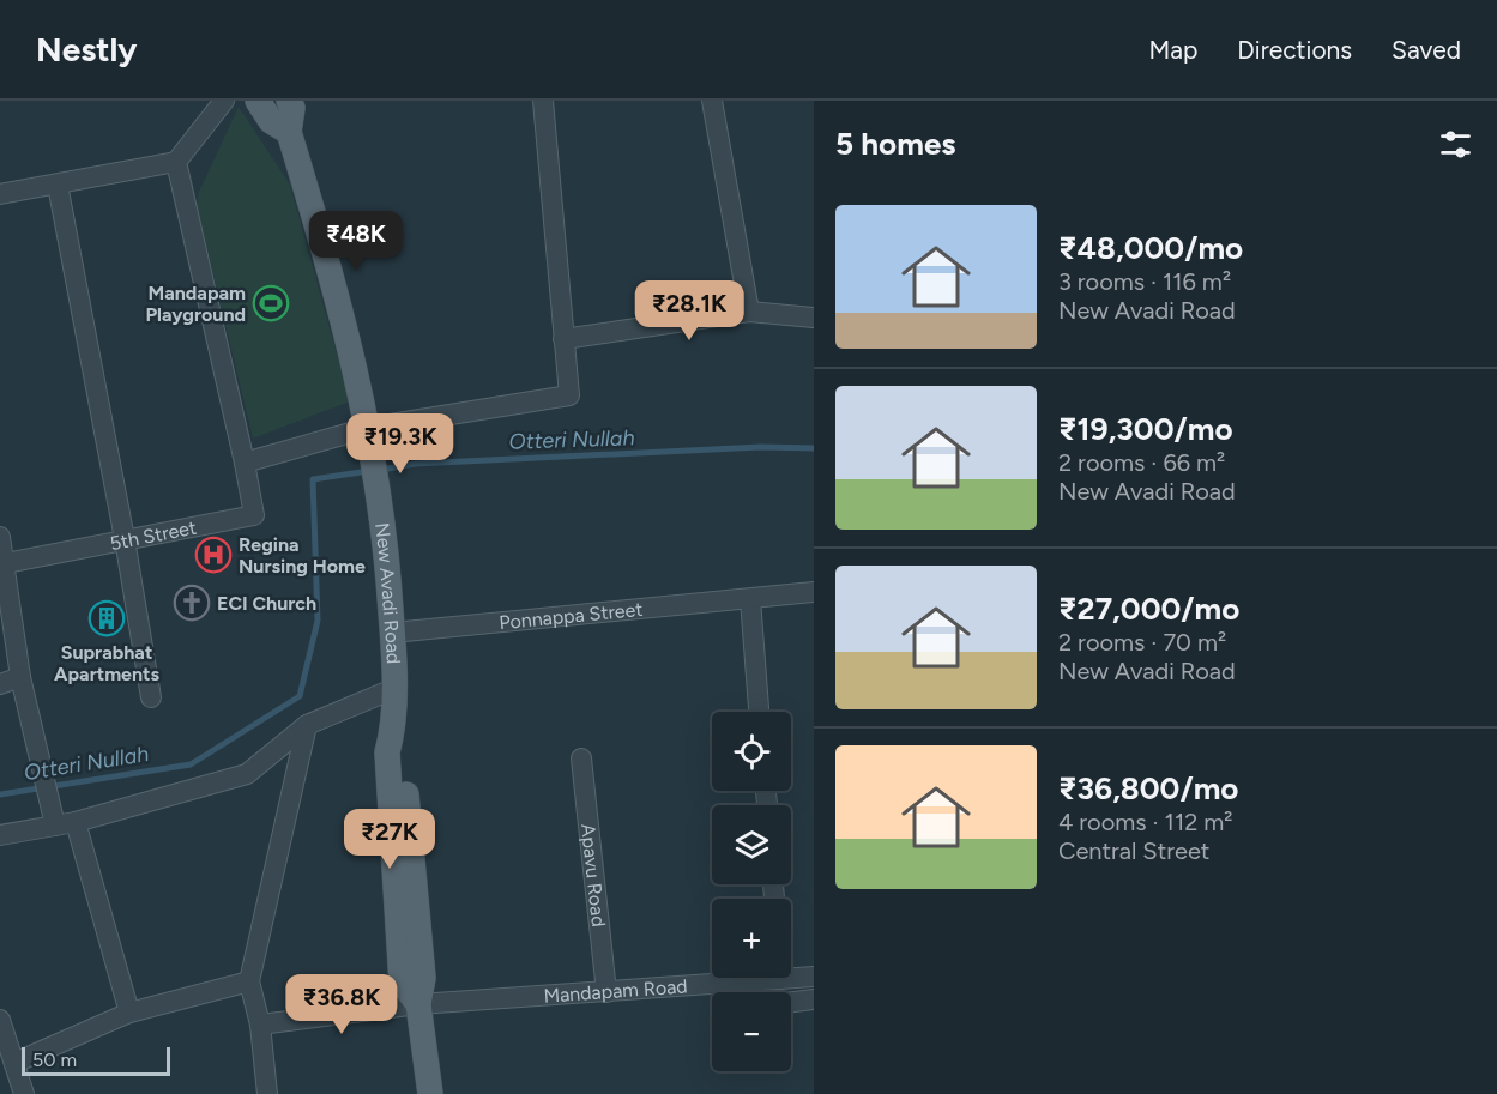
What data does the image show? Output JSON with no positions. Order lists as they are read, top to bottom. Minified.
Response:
{"streets":{"main road":["New Avadi Road"],"street":["5th Street","Ponnappa Street","Apavu Road","Mandapam Road"]},"crossings":[["New Avadi Road","Ponnappa Street"],["New Avadi Road","Mandapam Road"],["Apavu Road","Mandapam Road"]],"water":["Otteri Nullah"],"places":{"sports":["Mandapam Playground"],"hospital":["Regina Nursing Home"],"church":["ECI Church"],"building":["Suprabhat Apartments"]},"scale_bar":"50 m","page":{"header":"Nestly","nav":["Map","Directions","Saved"],"heading":"5 homes","list":[{"name":"₹48,000/mo","note":"3 rooms · 116 m² · New Avadi Road"},{"name":"₹19,300/mo","note":"2 rooms · 66 m² · New Avadi Road"},{"name":"₹27,000/mo","note":"2 rooms · 70 m² · New Avadi Road"},{"name":"₹36,800/mo","note":"4 rooms · 112 m² · Central Street"}],"price":["₹48K","₹28.1K","₹19.3K","₹27K","₹36.8K"],"map_buttons":["+","−"],"scale":"50 m"}}
